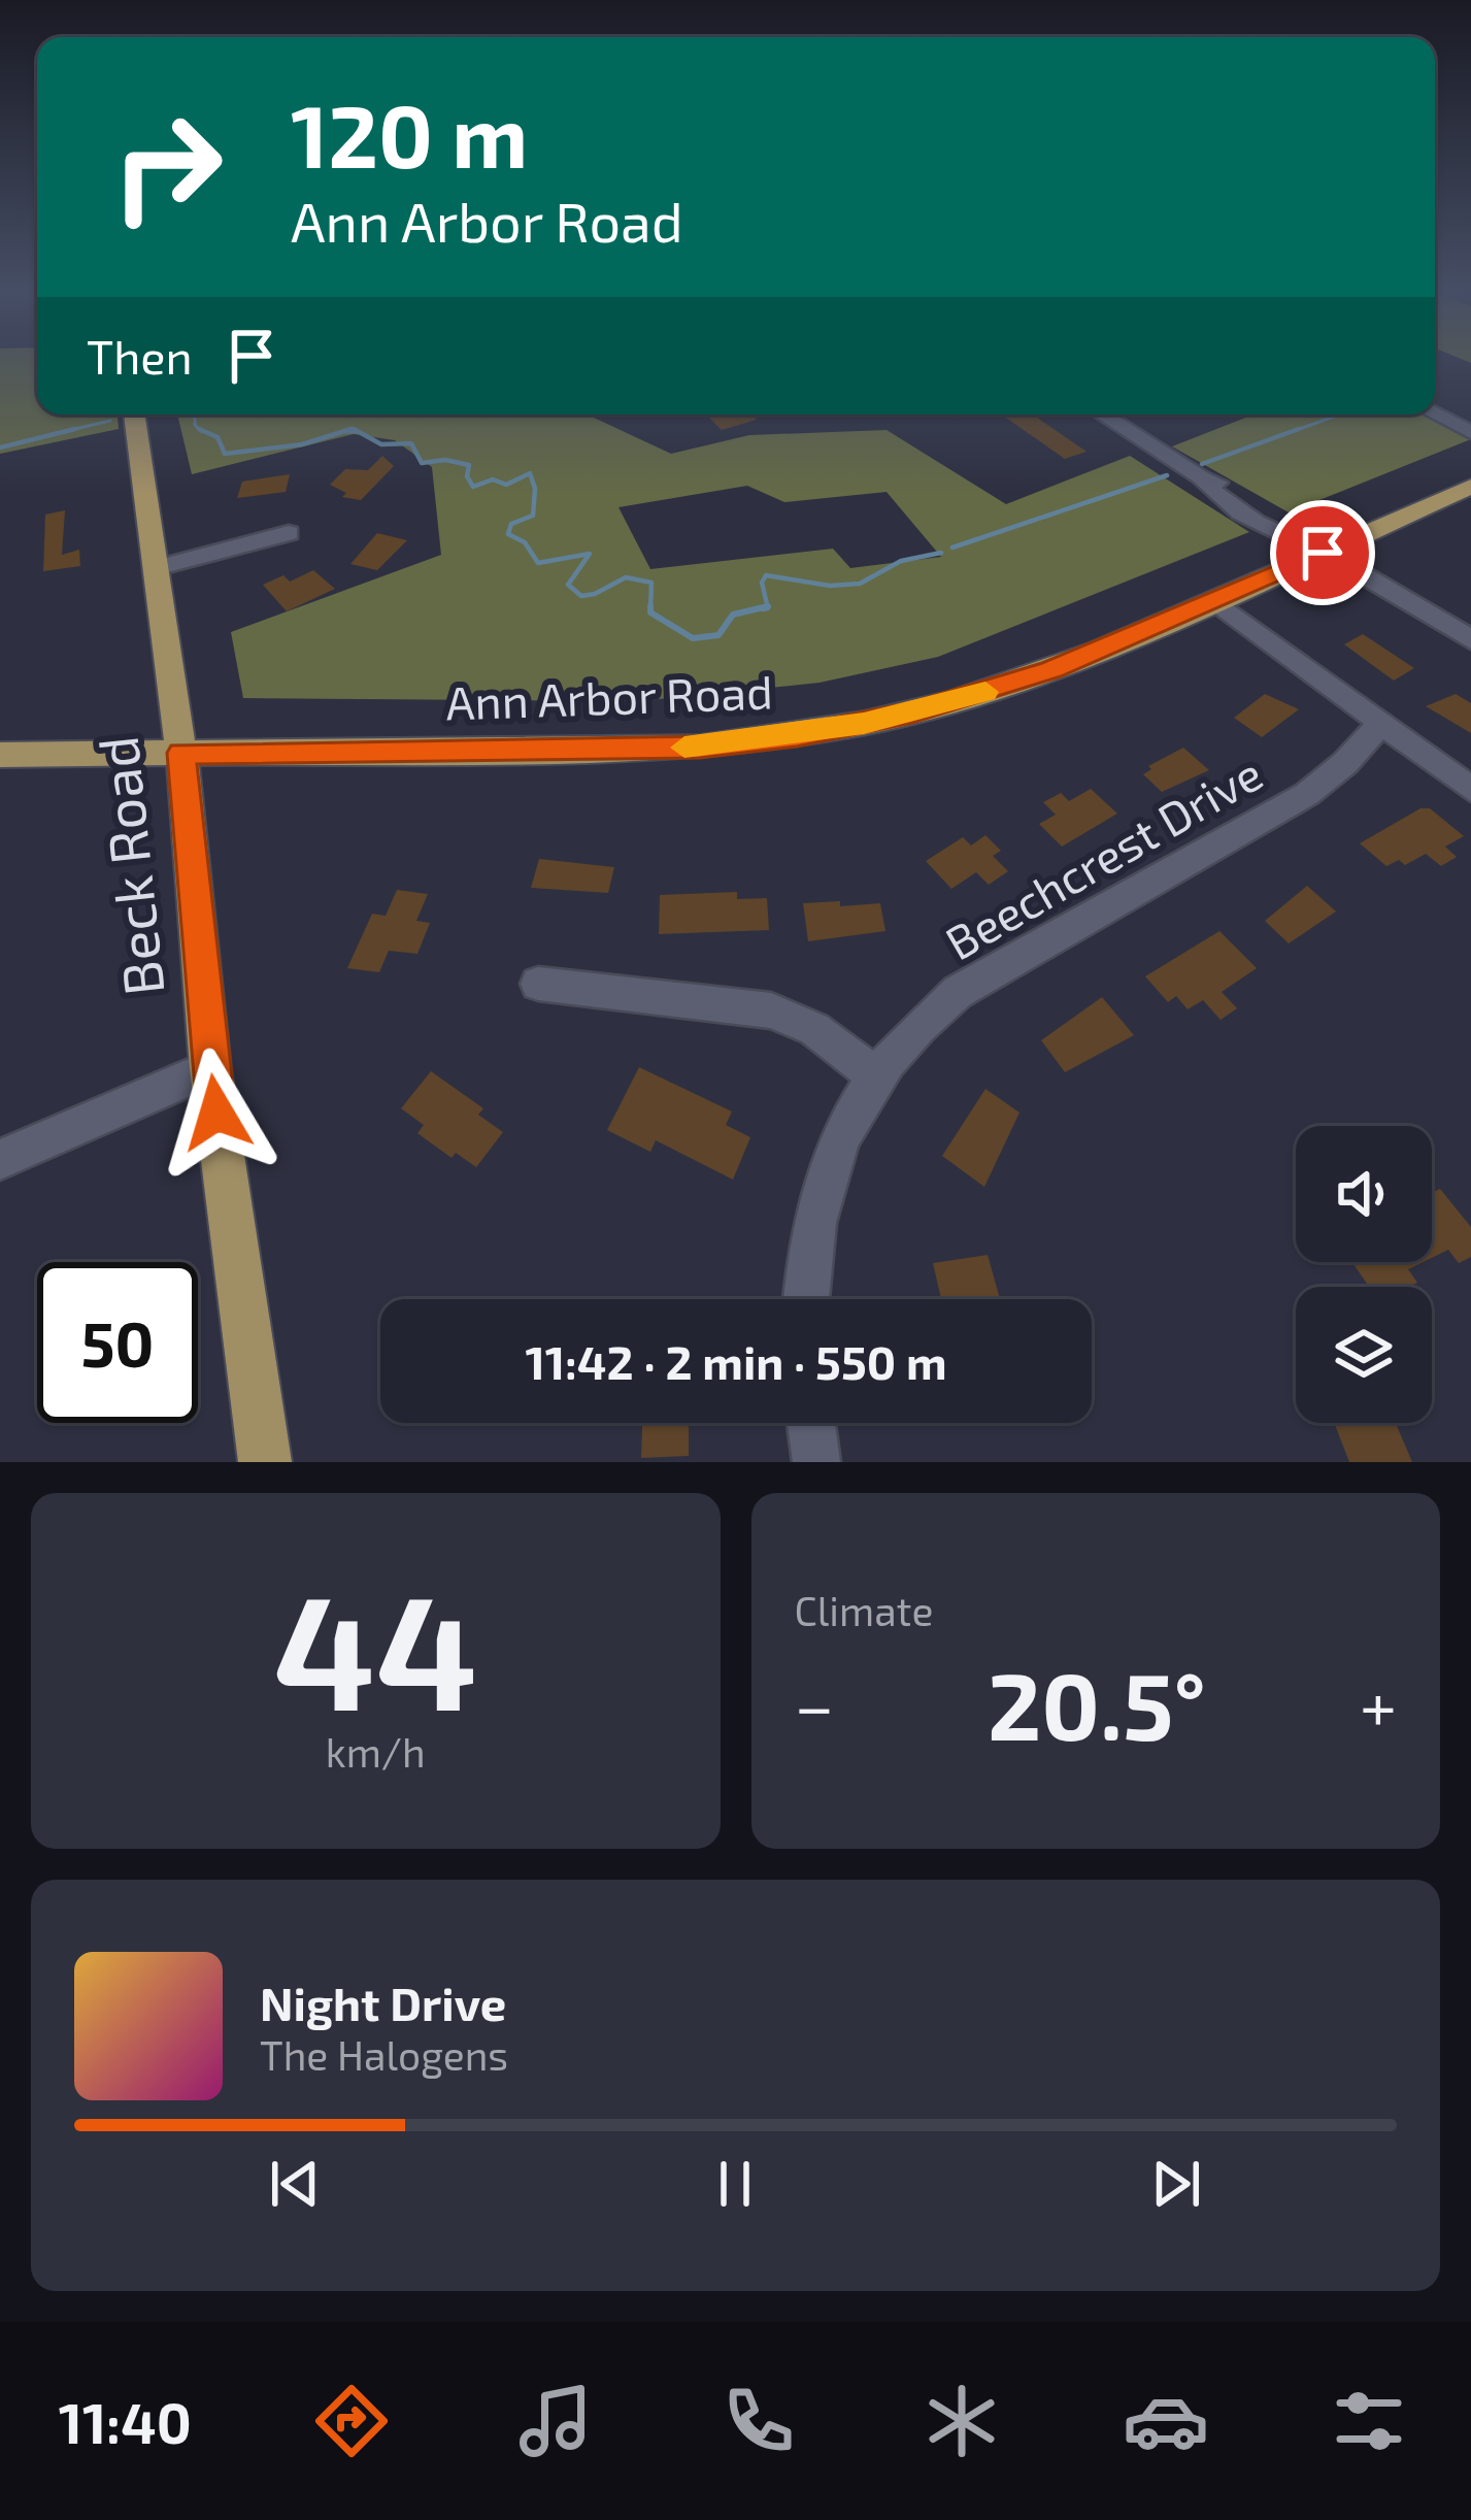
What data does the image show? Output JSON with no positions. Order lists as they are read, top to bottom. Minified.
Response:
{"streets":{"main road":["Ann Arbor Road","Beck Road"],"street":["Beechcrest Drive"]},"crossings":[["Ann Arbor Road","Beck Road"]],"page":{"turn":["120 m","Ann Arbor Road"],"then":"Then","limit":"50","trip":"11:42 · 2 min · 550 m","tile":[["44","km/h"],"Climate"],"heat":["−","20.5°","+"],"song":["Night Drive","The Halogens"],"tabs":"11:40"}}
